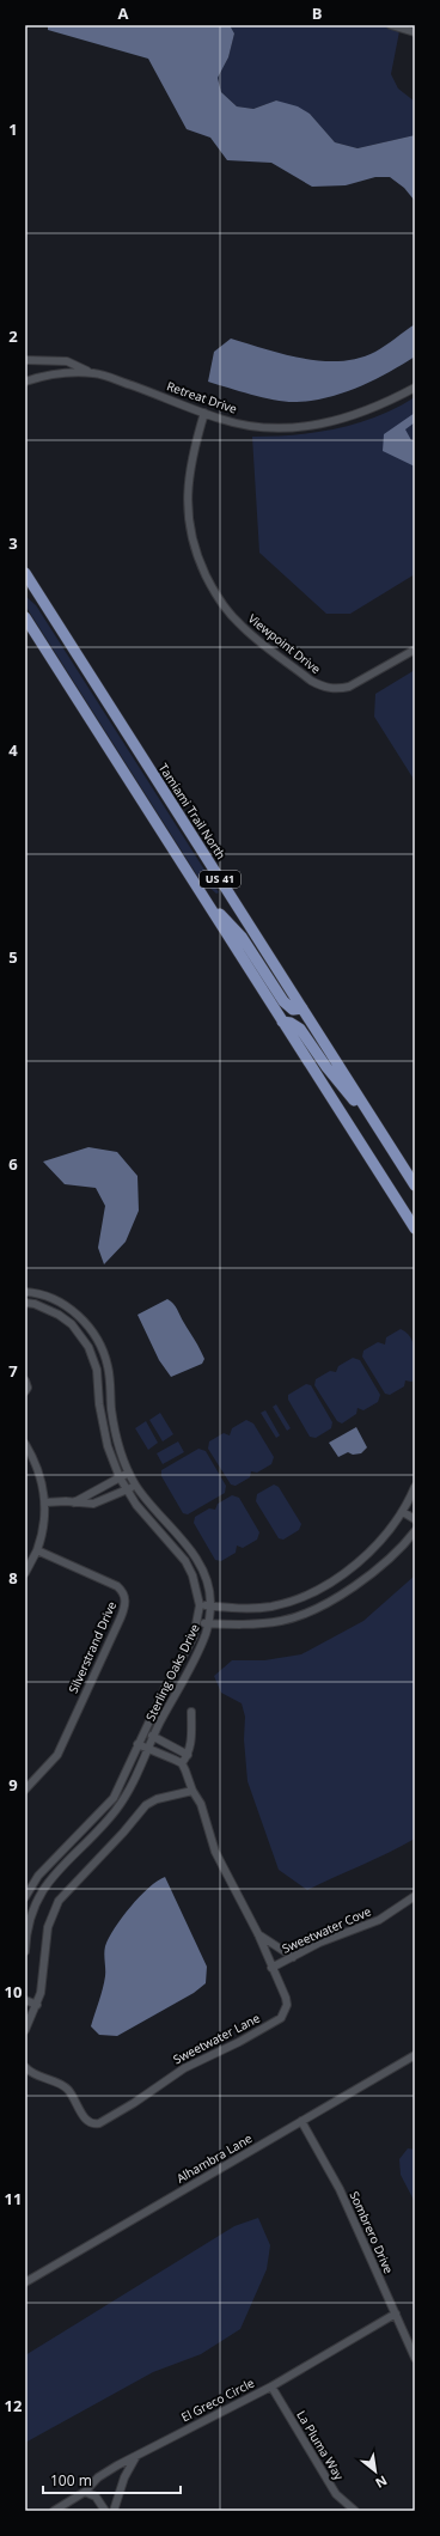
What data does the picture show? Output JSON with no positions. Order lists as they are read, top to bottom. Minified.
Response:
{"streets":{"main road":["Tamiami Trail North","US 41"],"street":["Retreat Drive","Viewpoint Drive","Silverstrand Drive","Sterling Oaks Drive","Sweetwater Cove","Sweetwater Lane","Alhambra Lane","Sombrero Drive","El Greco Circle","La Pluma Way"]},"crossings":[["Retreat Drive","Viewpoint Drive"],["Sweetwater Cove","Sweetwater Lane"],["Alhambra Lane","Sombrero Drive"],["Sombrero Drive","El Greco Circle"],["El Greco Circle","La Pluma Way"]],"scale_bar":"100 m","north":"bottom right","grid":{"columns":["A","B"],"rows":["1","2","3","4","5","6","7","8","9","10","11","12"]}}
